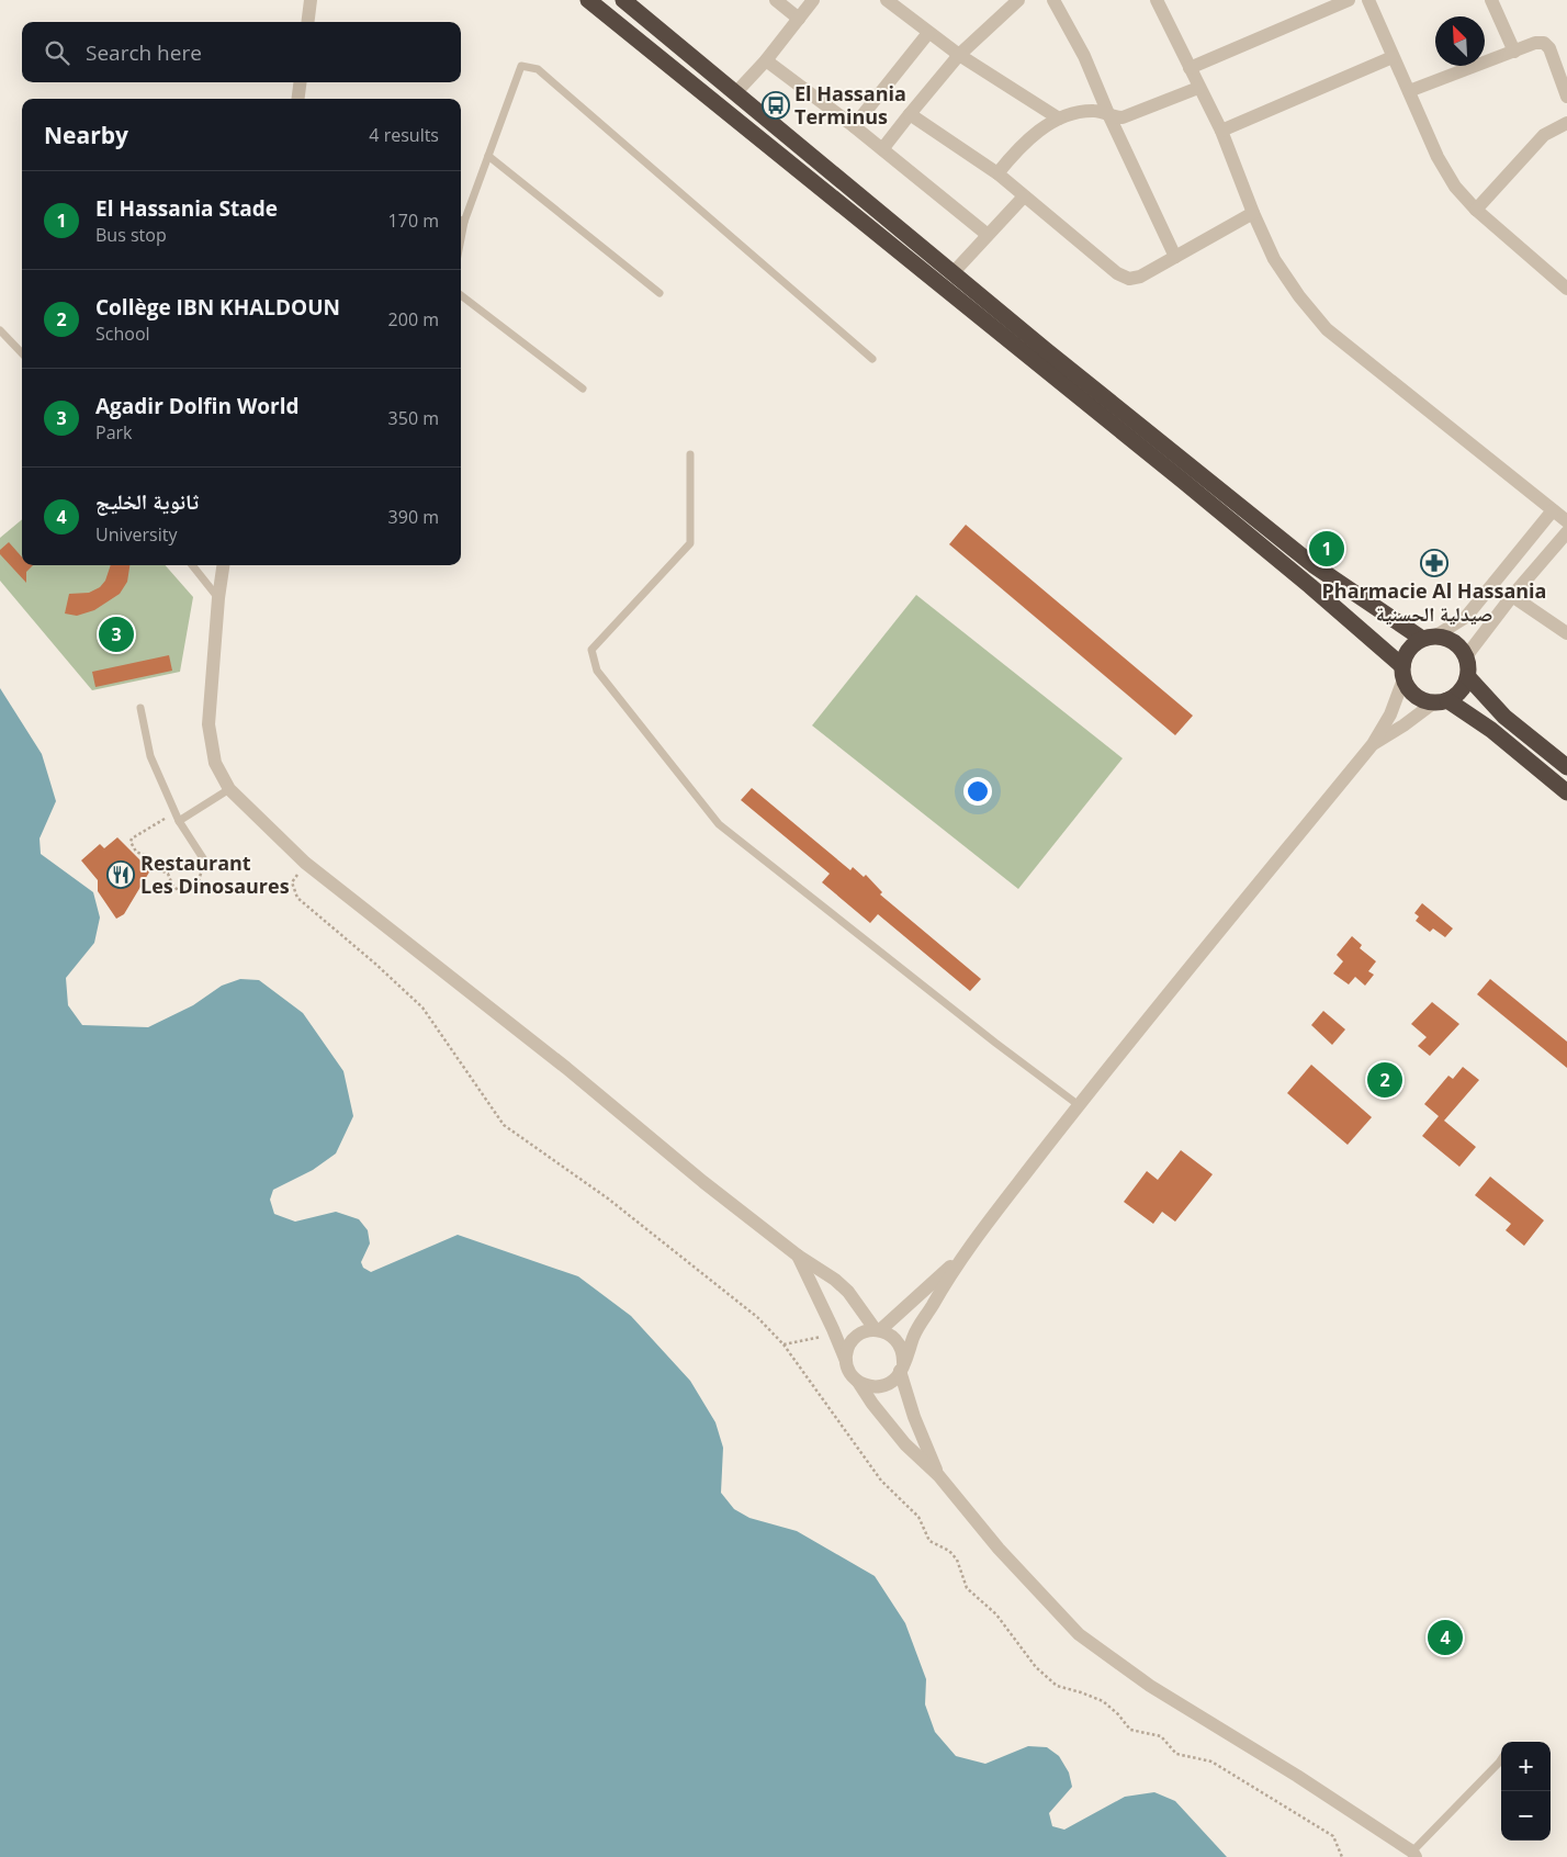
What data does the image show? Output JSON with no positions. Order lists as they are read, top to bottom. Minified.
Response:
{"places":{"bus stop":["El Hassania Terminus"],"pharmacy":["Pharmacie Al Hassania صيدلية الحسنية"],"restaurant":["Restaurant Les Dinosaures"]},"north":"top left","page":{"search":"Search here","heading":["Nearby","4 results"],"list":[{"mark":"1","name":"El Hassania Stade","note":"Bus stop","value":"170 m"},{"mark":"2","name":"Collège IBN KHALDOUN","note":"School","value":"200 m"},{"mark":"3","name":"Agadir Dolfin World","note":"Park","value":"350 m"},{"mark":"4","name":"ثانوية الخليج","note":"University","value":"390 m"}],"pins":["1","3","2","4"],"map_buttons":["+","−"]}}
